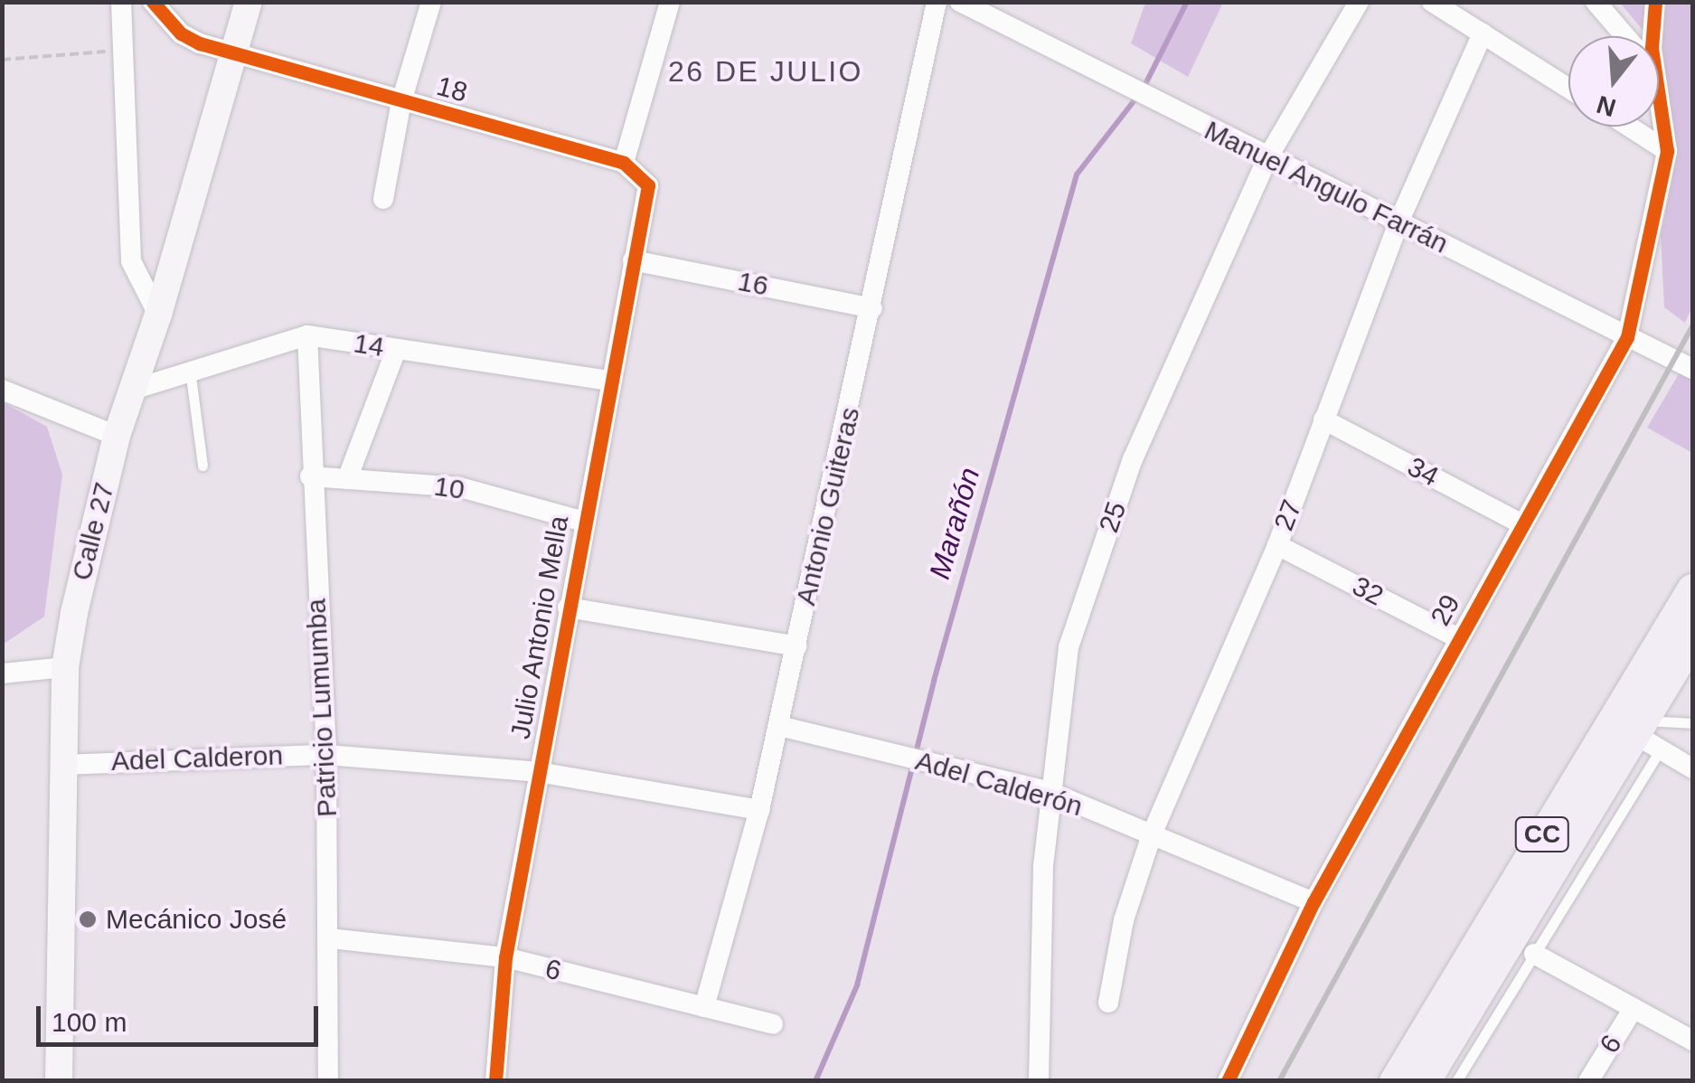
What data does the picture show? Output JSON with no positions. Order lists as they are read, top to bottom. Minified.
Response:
{"streets":{"main road":["Calle 27","CC"],"street":["18","Manuel Angulo Farrán","16","14","34","10","Antonio Guiteras","27","25","32","29","Julio Antonio Mella","Patricio Lumumba","Adel Calderon","Adel Calderón","6"]},"crossings":[["18","Calle 27"],["18","Julio Antonio Mella"],["Manuel Angulo Farrán","27"],["Manuel Angulo Farrán","25"],["Manuel Angulo Farrán","29"],["16","Antonio Guiteras"],["16","Julio Antonio Mella"],["14","Calle 27"],["14","Julio Antonio Mella"],["14","Patricio Lumumba"],["34","27"],["34","29"],["10","Julio Antonio Mella"],["10","Patricio Lumumba"],["Antonio Guiteras","Adel Calderon"],["Antonio Guiteras","Adel Calderón"],["Antonio Guiteras","6"],["27","32"],["27","Adel Calderón"],["25","Adel Calderón"],["Calle 27","Adel Calderon"],["32","29"],["29","Adel Calderón"],["Julio Antonio Mella","Adel Calderon"],["Julio Antonio Mella","6"],["Patricio Lumumba","Adel Calderon"],["Patricio Lumumba","6"]],"districts":["26 DE JULIO"],"water":["Marañón"],"places":["Mecánico José"],"scale_bar":"100 m","north":"bottom"}
